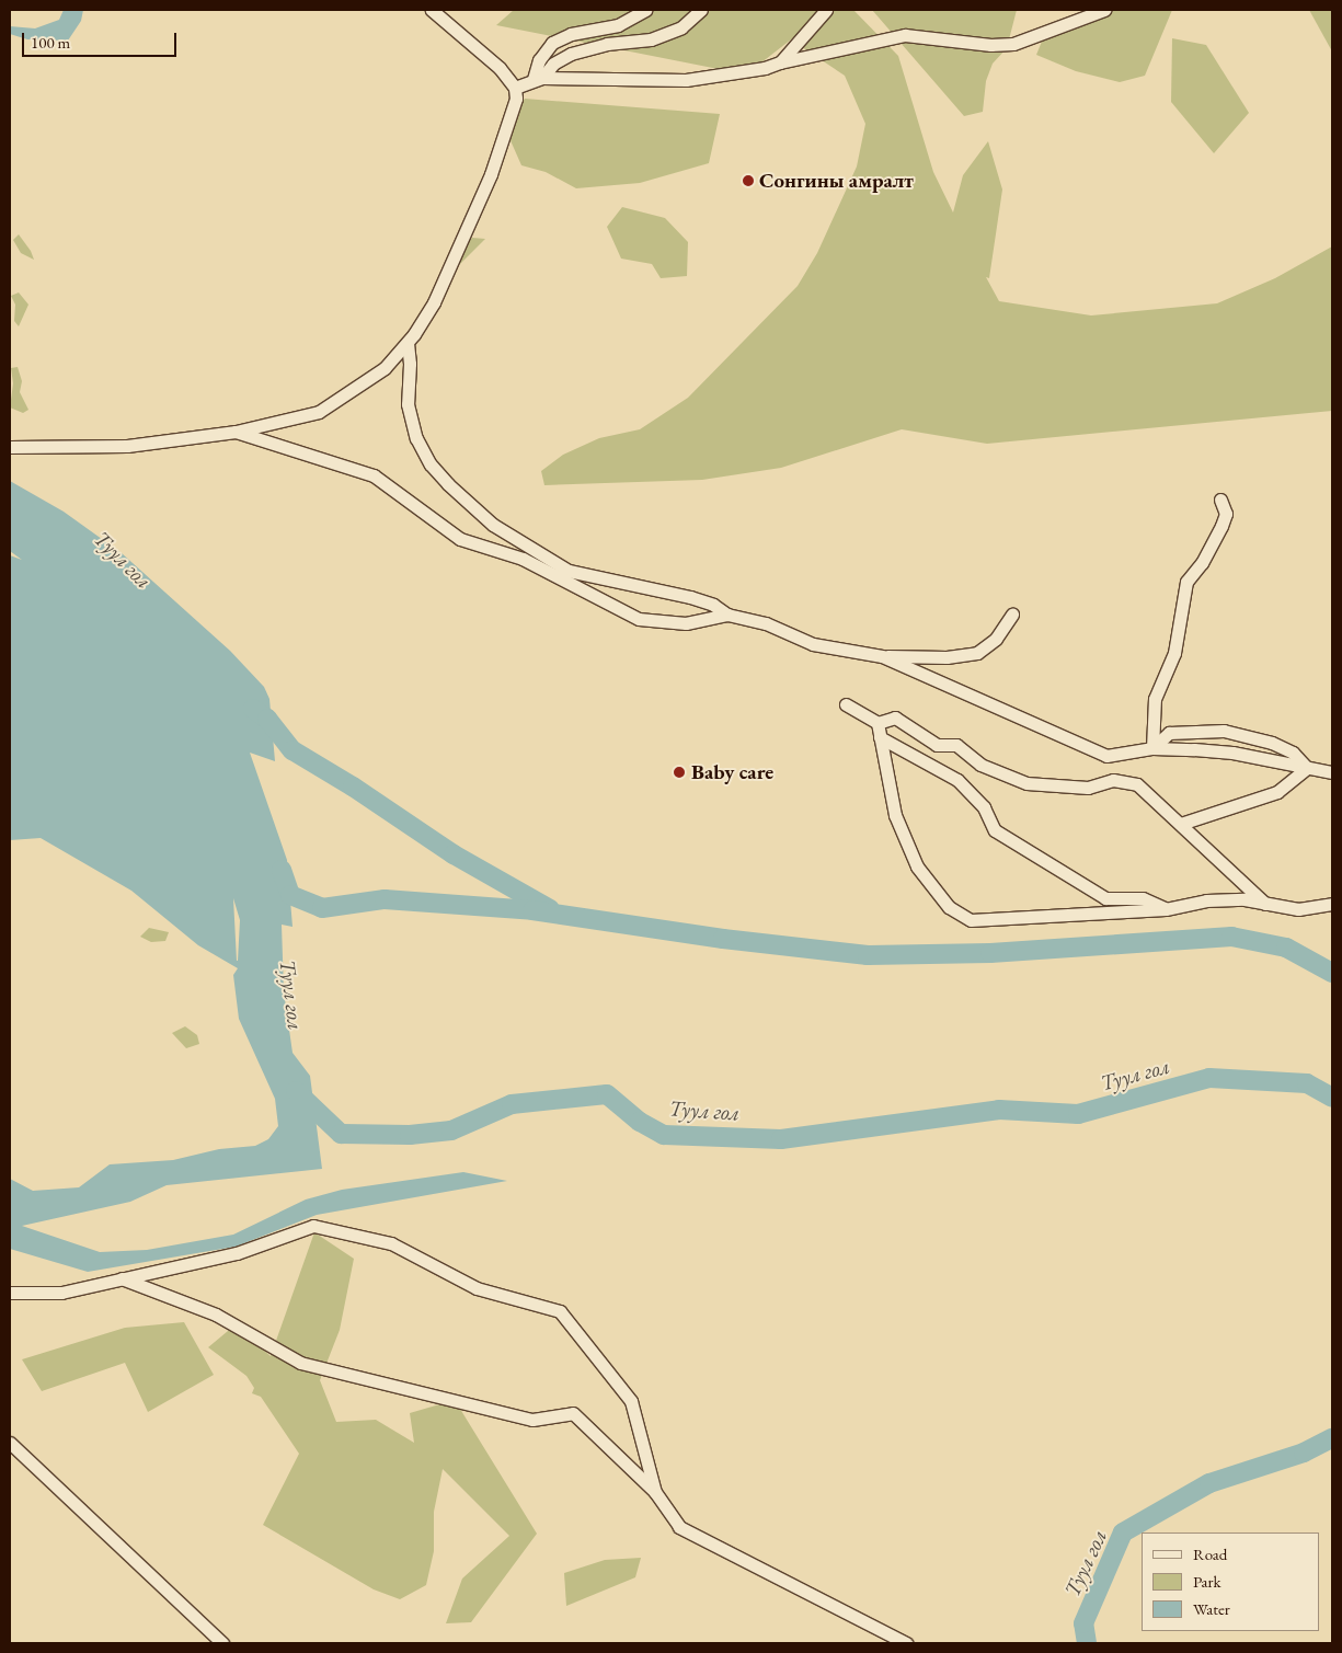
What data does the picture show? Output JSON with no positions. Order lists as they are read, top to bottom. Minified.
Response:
{"water":["Туул гол"],"places":["Сонгины амралт","Baby care"],"legend":["Road","Park","Water"],"scale_bar":"100 m"}
